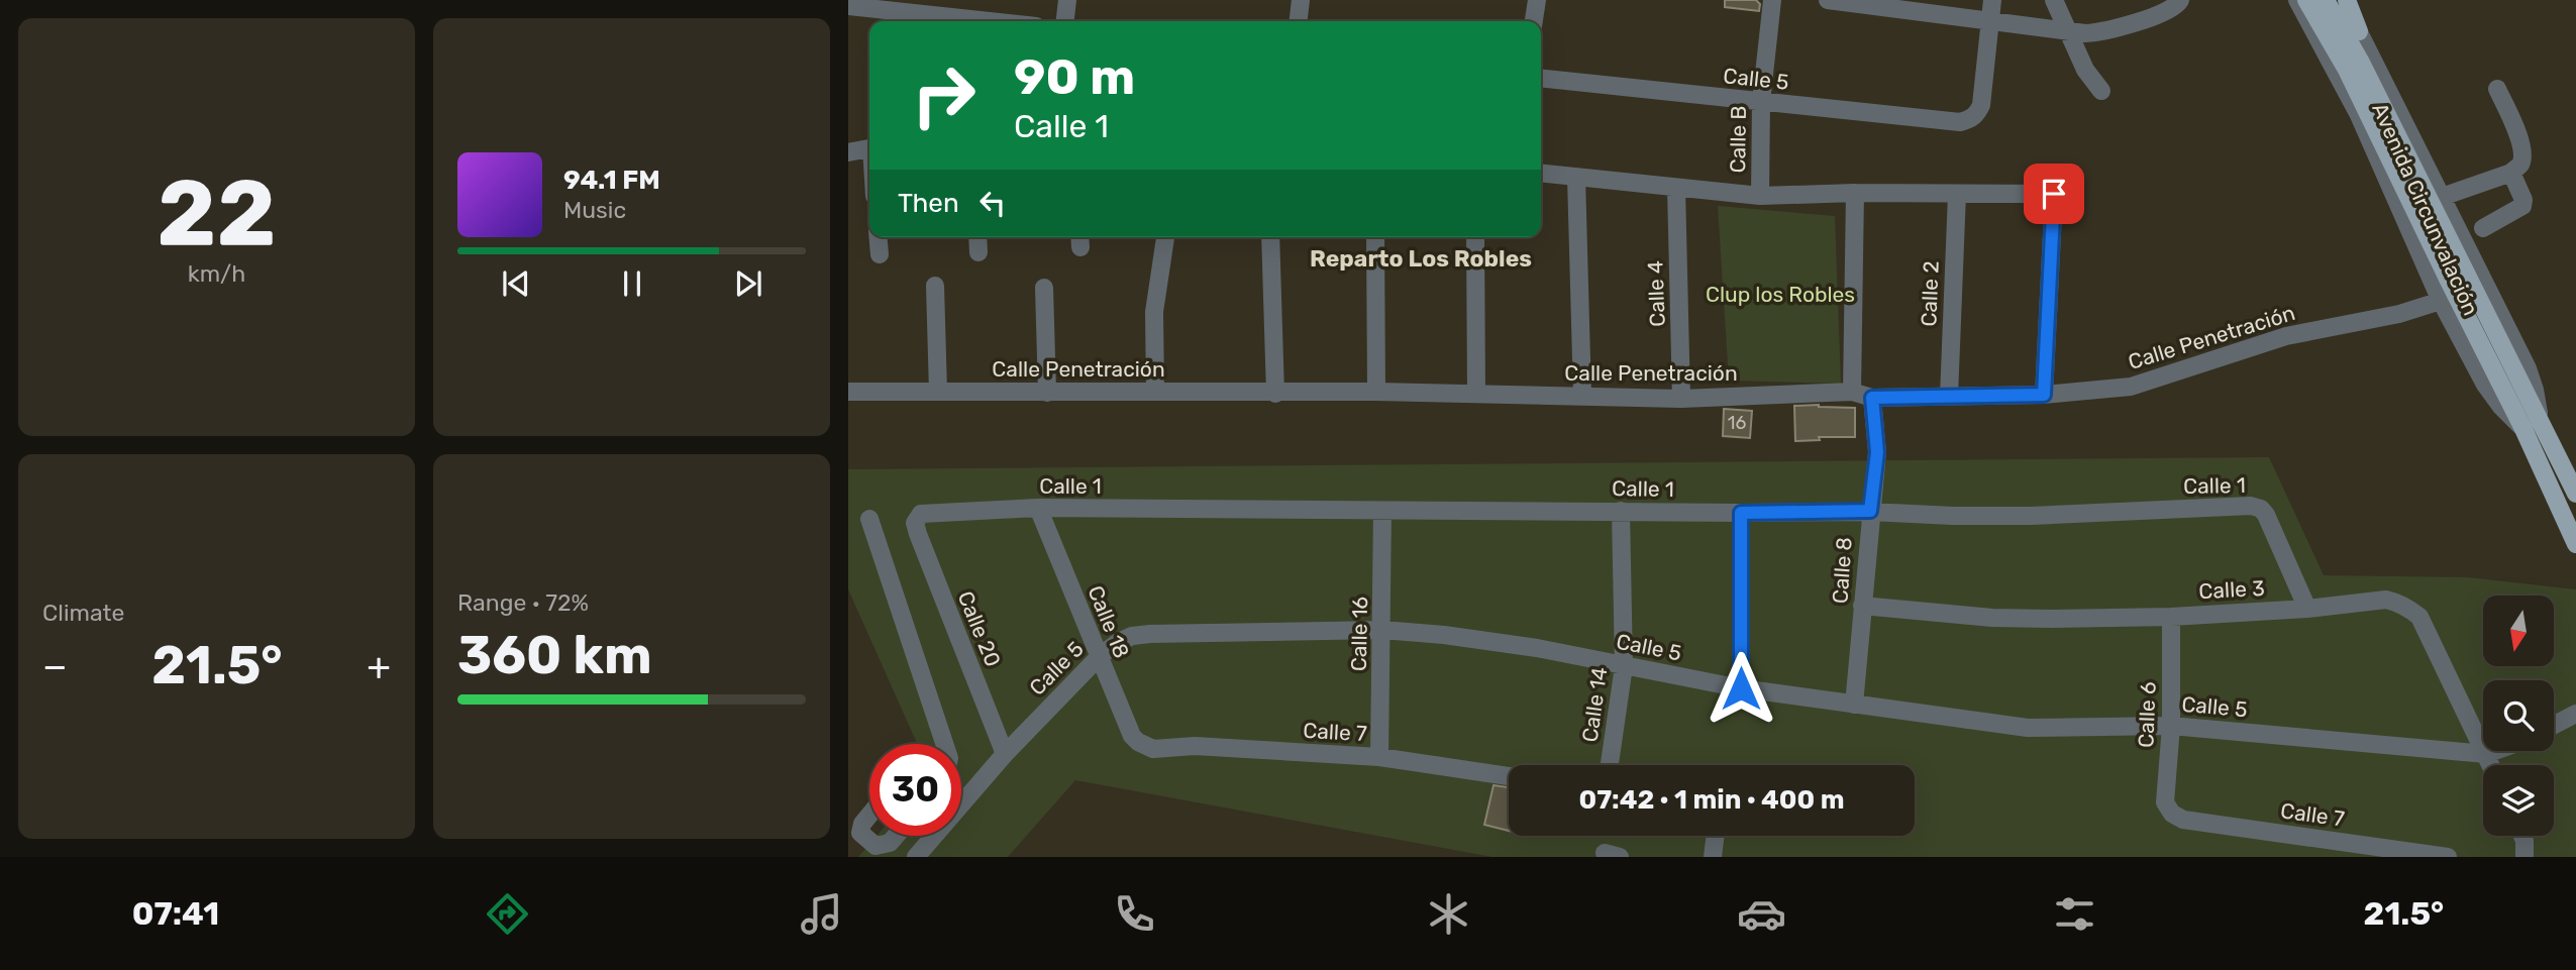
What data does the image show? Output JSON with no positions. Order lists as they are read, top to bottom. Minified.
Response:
{"streets":{"main road":["Avenida Circunvalación"],"street":["Calle 5","Calle B","Calle 4","Calle 2","Calle Penetración","Calle 1","Calle 8","Calle 3","Calle 18","Calle 20","Calle 16","Calle 14","Calle 6","Calle 7"]},"crossings":[["Calle 5","Calle B"],["Calle 5","Calle 8"],["Calle 5","Calle 3"],["Calle 5","Calle 18"],["Calle 5","Calle 20"],["Calle 5","Calle 16"],["Calle 5","Calle 14"],["Calle 5","Calle 6"],["Avenida Circunvalación","Calle Penetración"],["Calle 4","Calle Penetración"],["Calle 2","Calle Penetración"],["Calle Penetración","Calle 8"],["Calle 1","Calle 8"],["Calle 1","Calle 3"],["Calle 1","Calle 18"],["Calle 1","Calle 20"],["Calle 1","Calle 16"],["Calle 1","Calle 14"],["Calle 8","Calle 3"],["Calle 3","Calle 6"],["Calle 18","Calle 7"],["Calle 16","Calle 7"],["Calle 6","Calle 7"]],"districts":["Reparto Los Robles"],"parks":["Clup los Robles"],"house_numbers":["16"],"north":"bottom","page":{"tile":[["22","km/h"],"Climate",["Range · 72%","360 km"]],"turn":["90 m","Calle 1"],"song":["94.1 FM","Music"],"then":"Then","heat":["−","21.5°","+"],"limit":"30","trip":"07:42 · 1 min · 400 m","tabs":["07:41","21.5°"]}}
